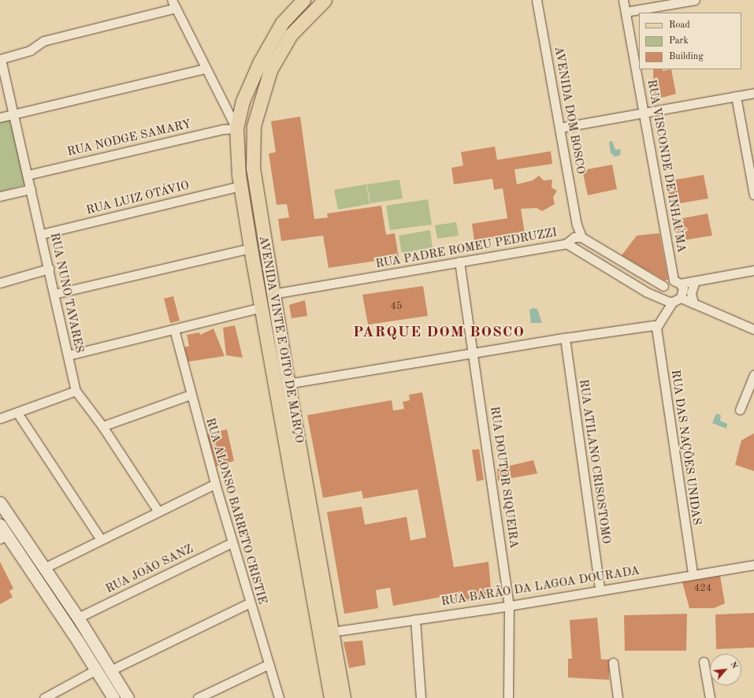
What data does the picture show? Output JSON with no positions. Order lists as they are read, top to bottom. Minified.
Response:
{"streets":{"main road":["AVENIDA VINTE E OITO DE MARÇO"],"street":["AVENIDA DOM BOSCO","RUA NODGE SAMARY","RUA VISCONDE DE INHAÚMA","RUA LUIZ OTÁVIO","RUA PADRE ROMEU PEDRUZZI","RUA NUNO TAVARES","RUA DAS NAÇÕES UNIDAS","RUA ATILANO CRISOSTOMO","RUA DOUTOR SIQUEIRA","RUA ALONSO BARRETO CRISTIE","RUA JOÃO SANZ","RUA BARÃO DA LAGOA DOURADA"]},"crossings":[["RUA NODGE SAMARY","RUA NUNO TAVARES"],["RUA NODGE SAMARY","AVENIDA VINTE E OITO DE MARÇO"],["RUA VISCONDE DE INHAÚMA","RUA PADRE ROMEU PEDRUZZI"],["RUA LUIZ OTÁVIO","RUA NUNO TAVARES"],["RUA LUIZ OTÁVIO","AVENIDA VINTE E OITO DE MARÇO"],["RUA PADRE ROMEU PEDRUZZI","AVENIDA VINTE E OITO DE MARÇO"],["RUA PADRE ROMEU PEDRUZZI","RUA DOUTOR SIQUEIRA"],["AVENIDA VINTE E OITO DE MARÇO","RUA BARÃO DA LAGOA DOURADA"],["RUA DAS NAÇÕES UNIDAS","RUA BARÃO DA LAGOA DOURADA"],["RUA ATILANO CRISOSTOMO","RUA BARÃO DA LAGOA DOURADA"],["RUA DOUTOR SIQUEIRA","RUA BARÃO DA LAGOA DOURADA"],["RUA ALONSO BARRETO CRISTIE","RUA JOÃO SANZ"]],"districts":["PARQUE DOM BOSCO"],"house_numbers":["45","424"],"legend":["Road","Park","Building"],"north":"top right"}
